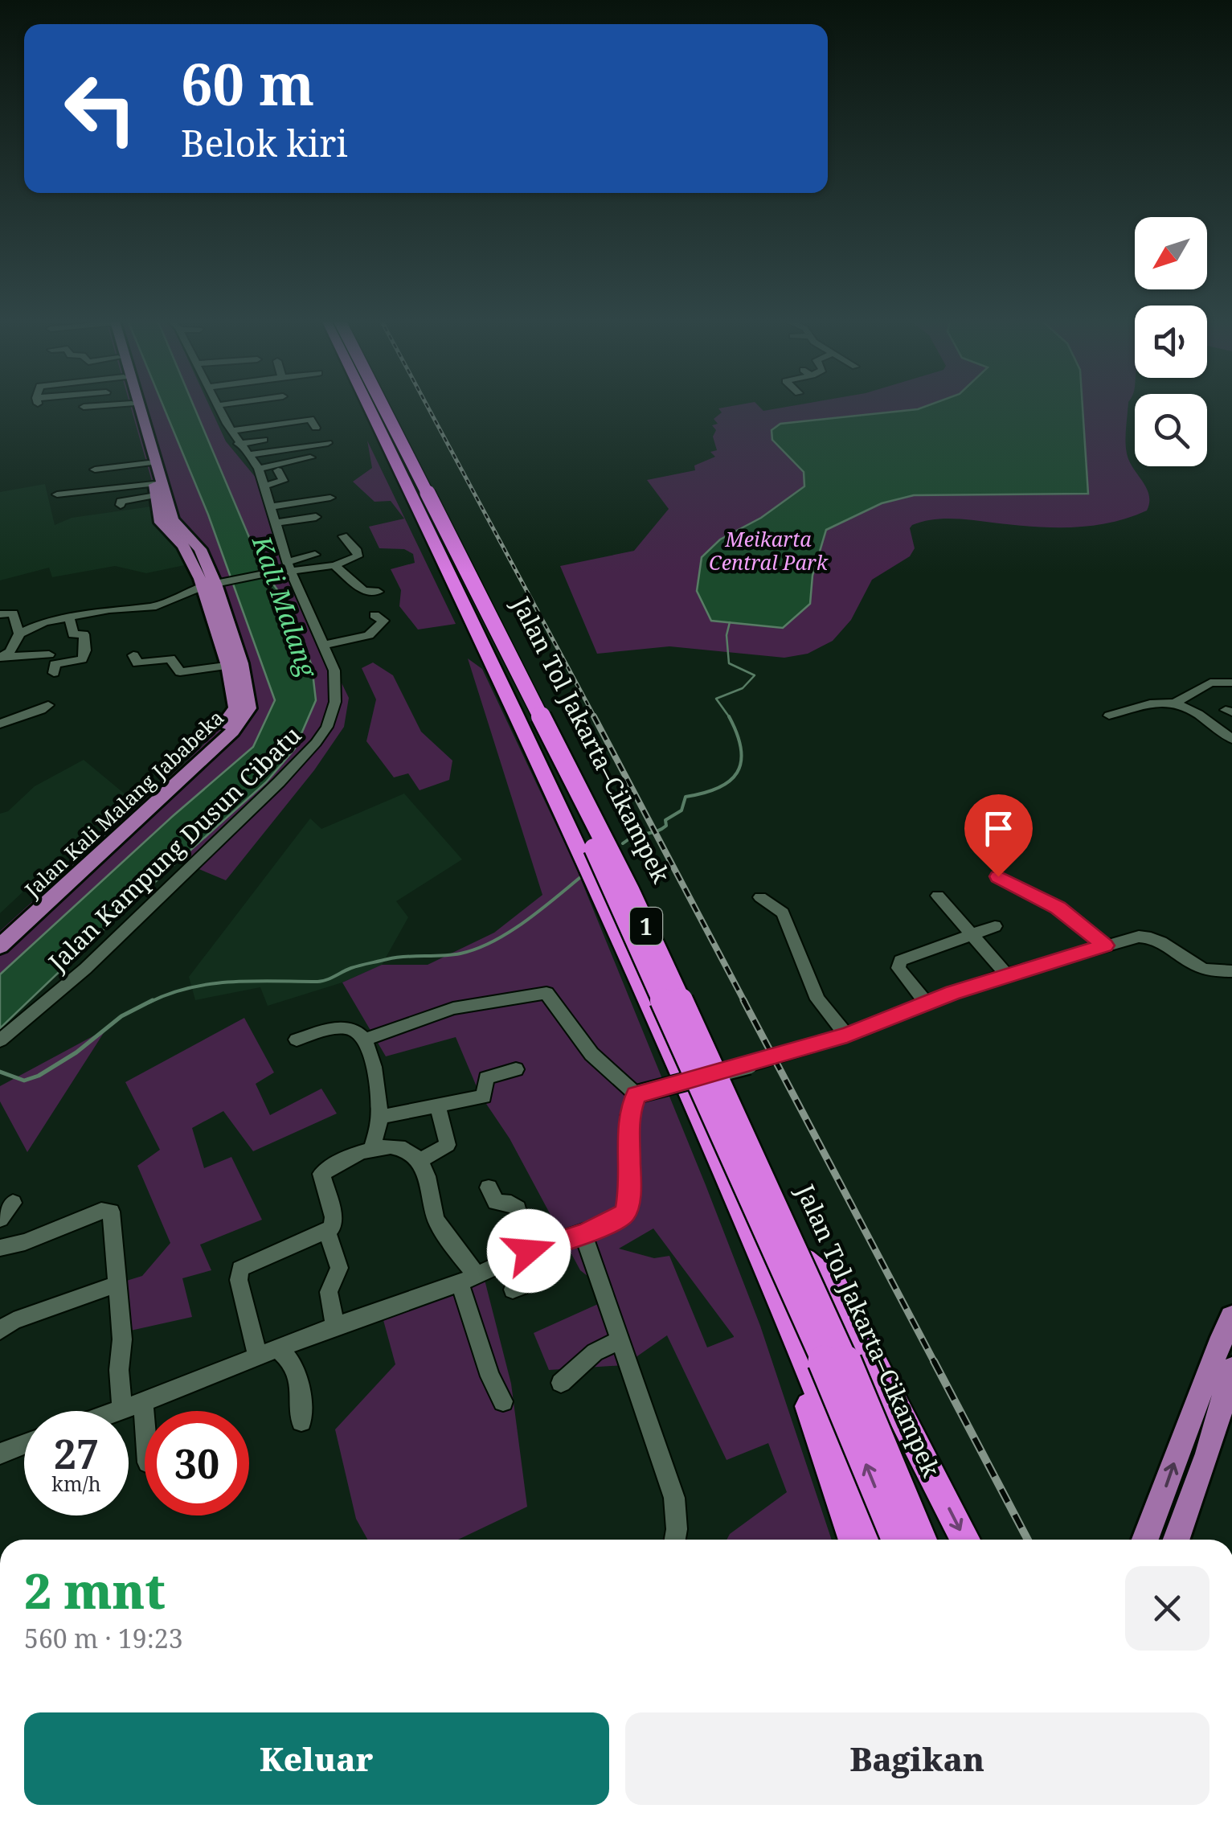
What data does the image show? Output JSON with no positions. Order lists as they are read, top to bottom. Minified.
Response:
{"streets":{"highway":["Jalan Tol Jakarta–Cikampek","1"],"main road":["Jalan Kali Malang Jababeka"],"street":["Jalan Kampung Dusun Cibatu"]},"water":["Kali Malang"],"parks":["Meikarta Central Park"],"north":"bottom left","page":{"turn":["60 m","Belok kiri"],"speed":"27 km/h","limit":"30","heading":["2 mnt","560 m · 19:23"],"buttons":["Keluar","Bagikan"]}}
